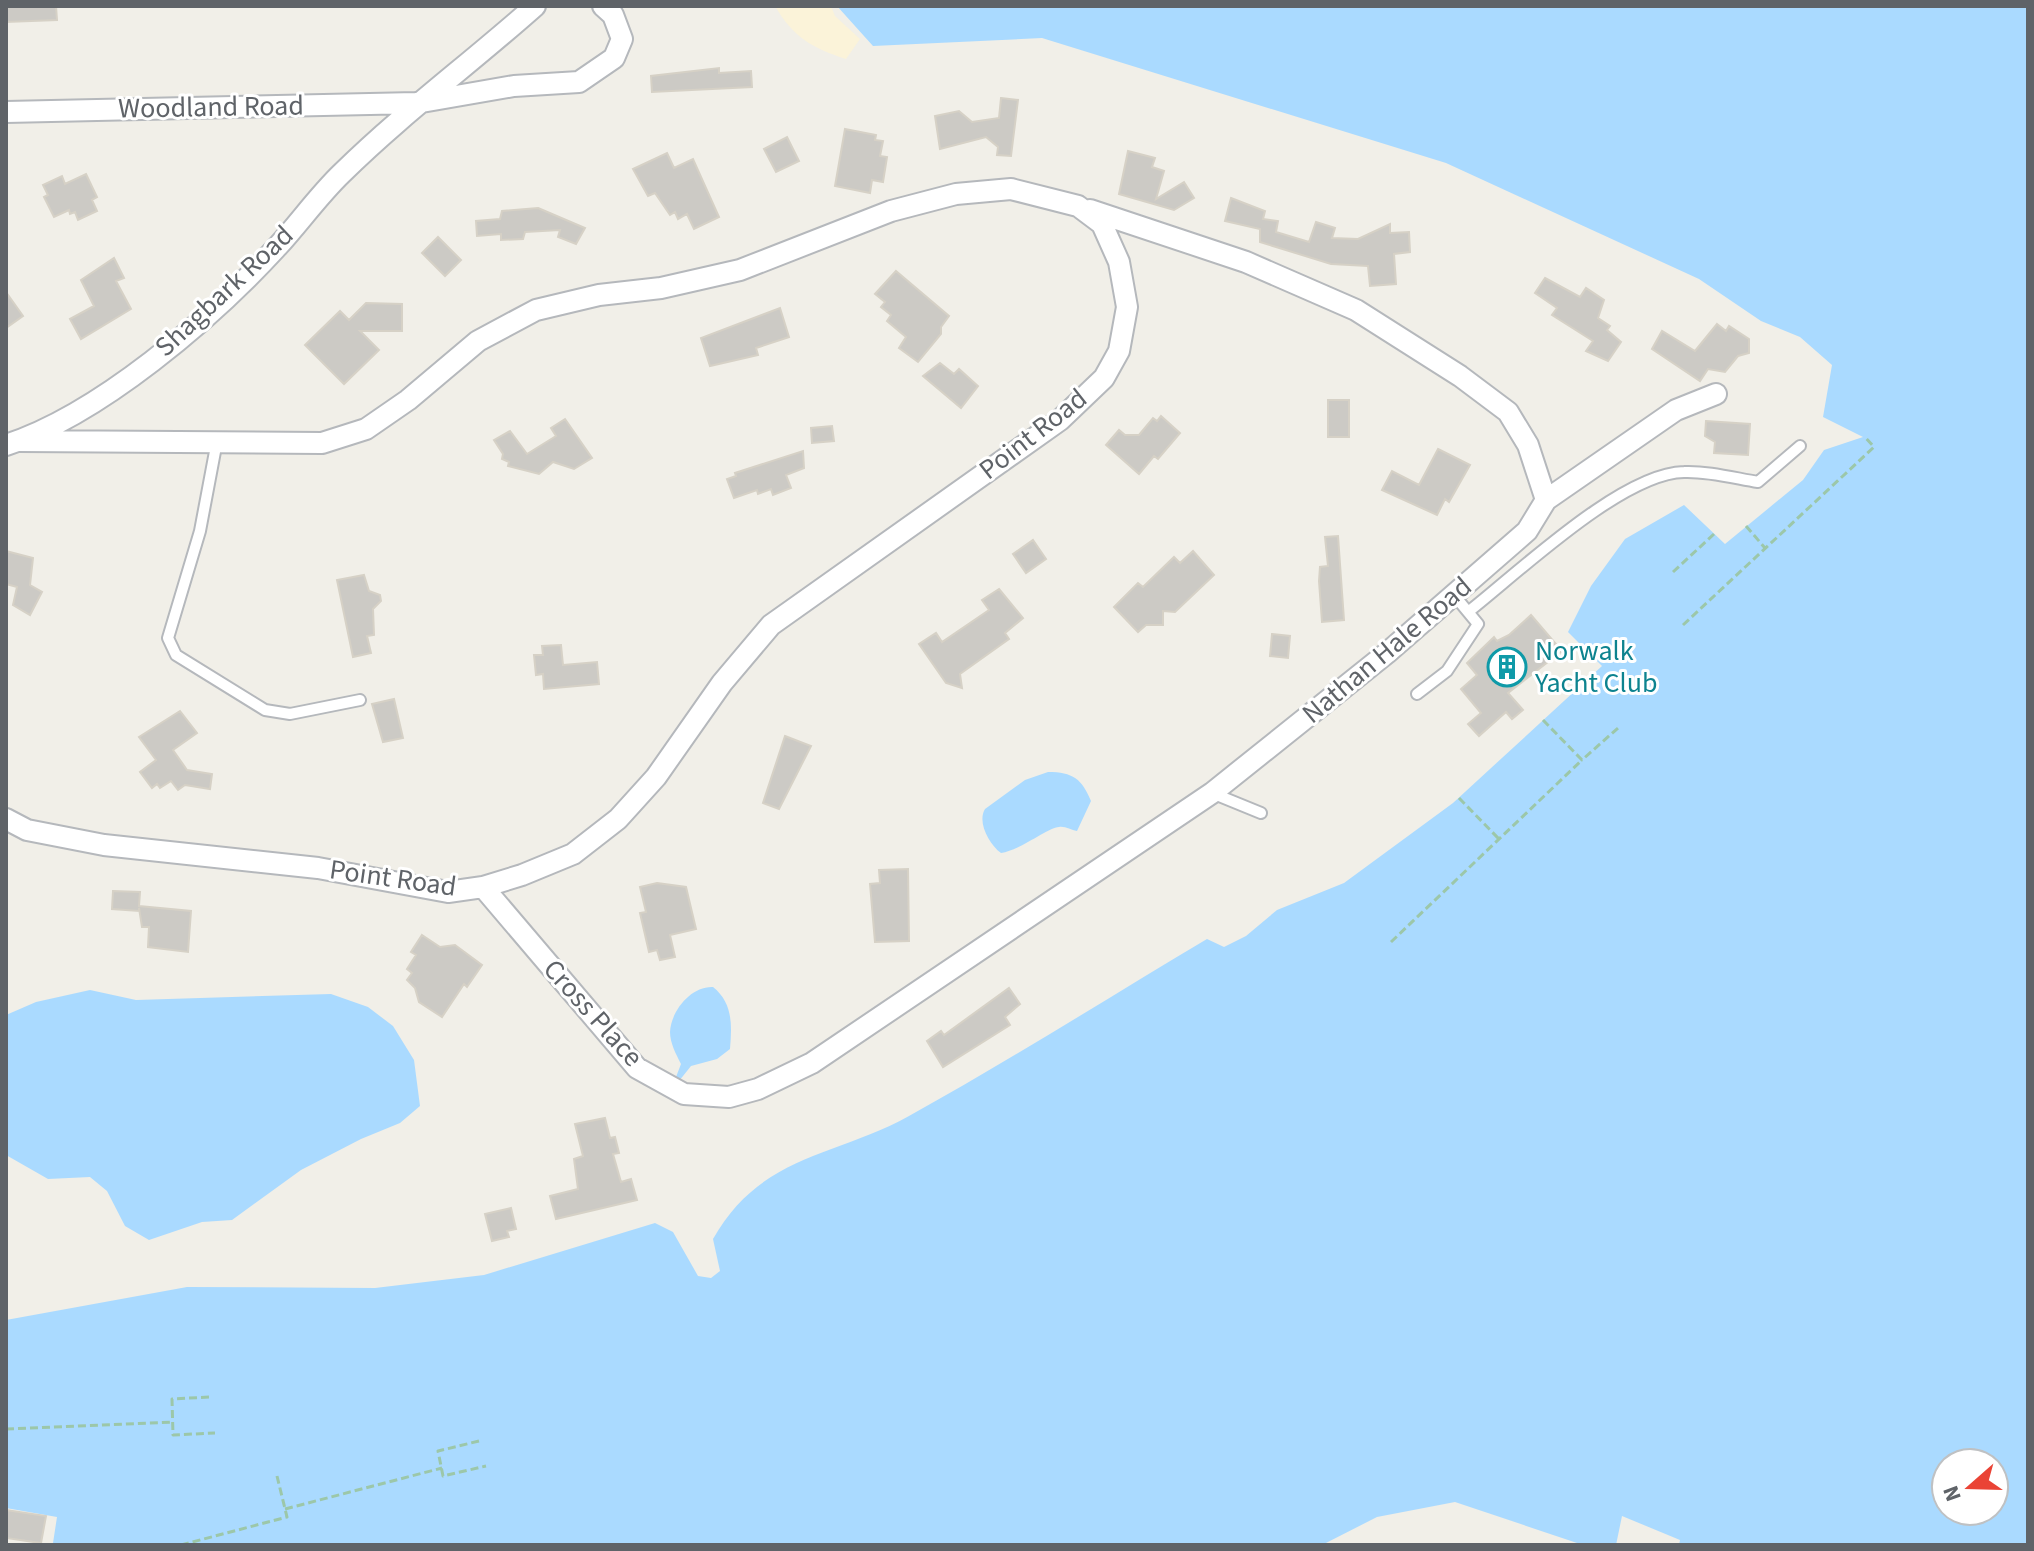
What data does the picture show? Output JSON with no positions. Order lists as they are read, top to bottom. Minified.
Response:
{"streets":{"street":["Woodland Road","Shagbark Road","Point Road","Nathan Hale Road","Cross Place"]},"crossings":[["Woodland Road","Shagbark Road"],["Shagbark Road","Point Road"],["Point Road","Cross Place"],["Nathan Hale Road","Cross Place"]],"places":{"building":["Norwalk Yacht Club"]},"north":"left"}
